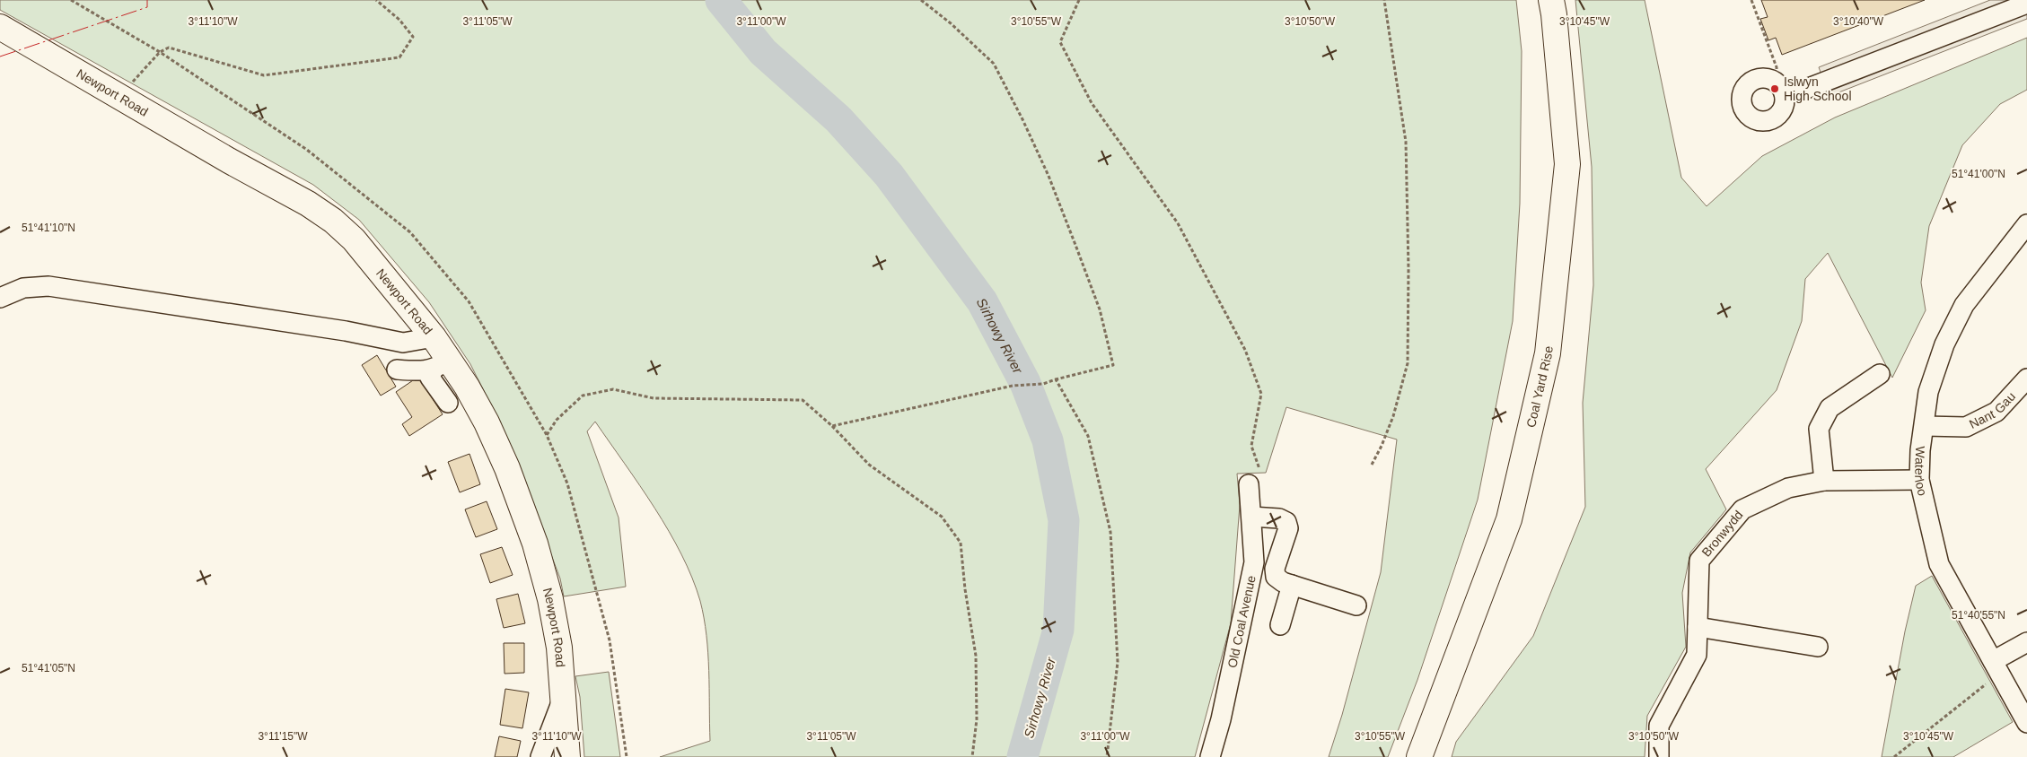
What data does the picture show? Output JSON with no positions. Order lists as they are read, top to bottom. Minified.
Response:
{"streets":{"main road":["Newport Road","Coal Yard Rise"],"street":["Nant Gau","Waterloo","Bronwydd","Old Coal Avenue"]},"crossings":[["Nant Gau","Waterloo"],["Waterloo","Bronwydd"]],"water":["Sirhowy River"],"places":["Islwyn High School"],"coordinates":["3°11'10\"W","3°11'05\"W","3°11'00\"W","3°10'55\"W","3°10'50\"W","3°10'45\"W","3°10'40\"W","51°41'00\"N","51°41'10\"N","51°40'55\"N","51°41'05\"N","3°11'15\"W"]}
